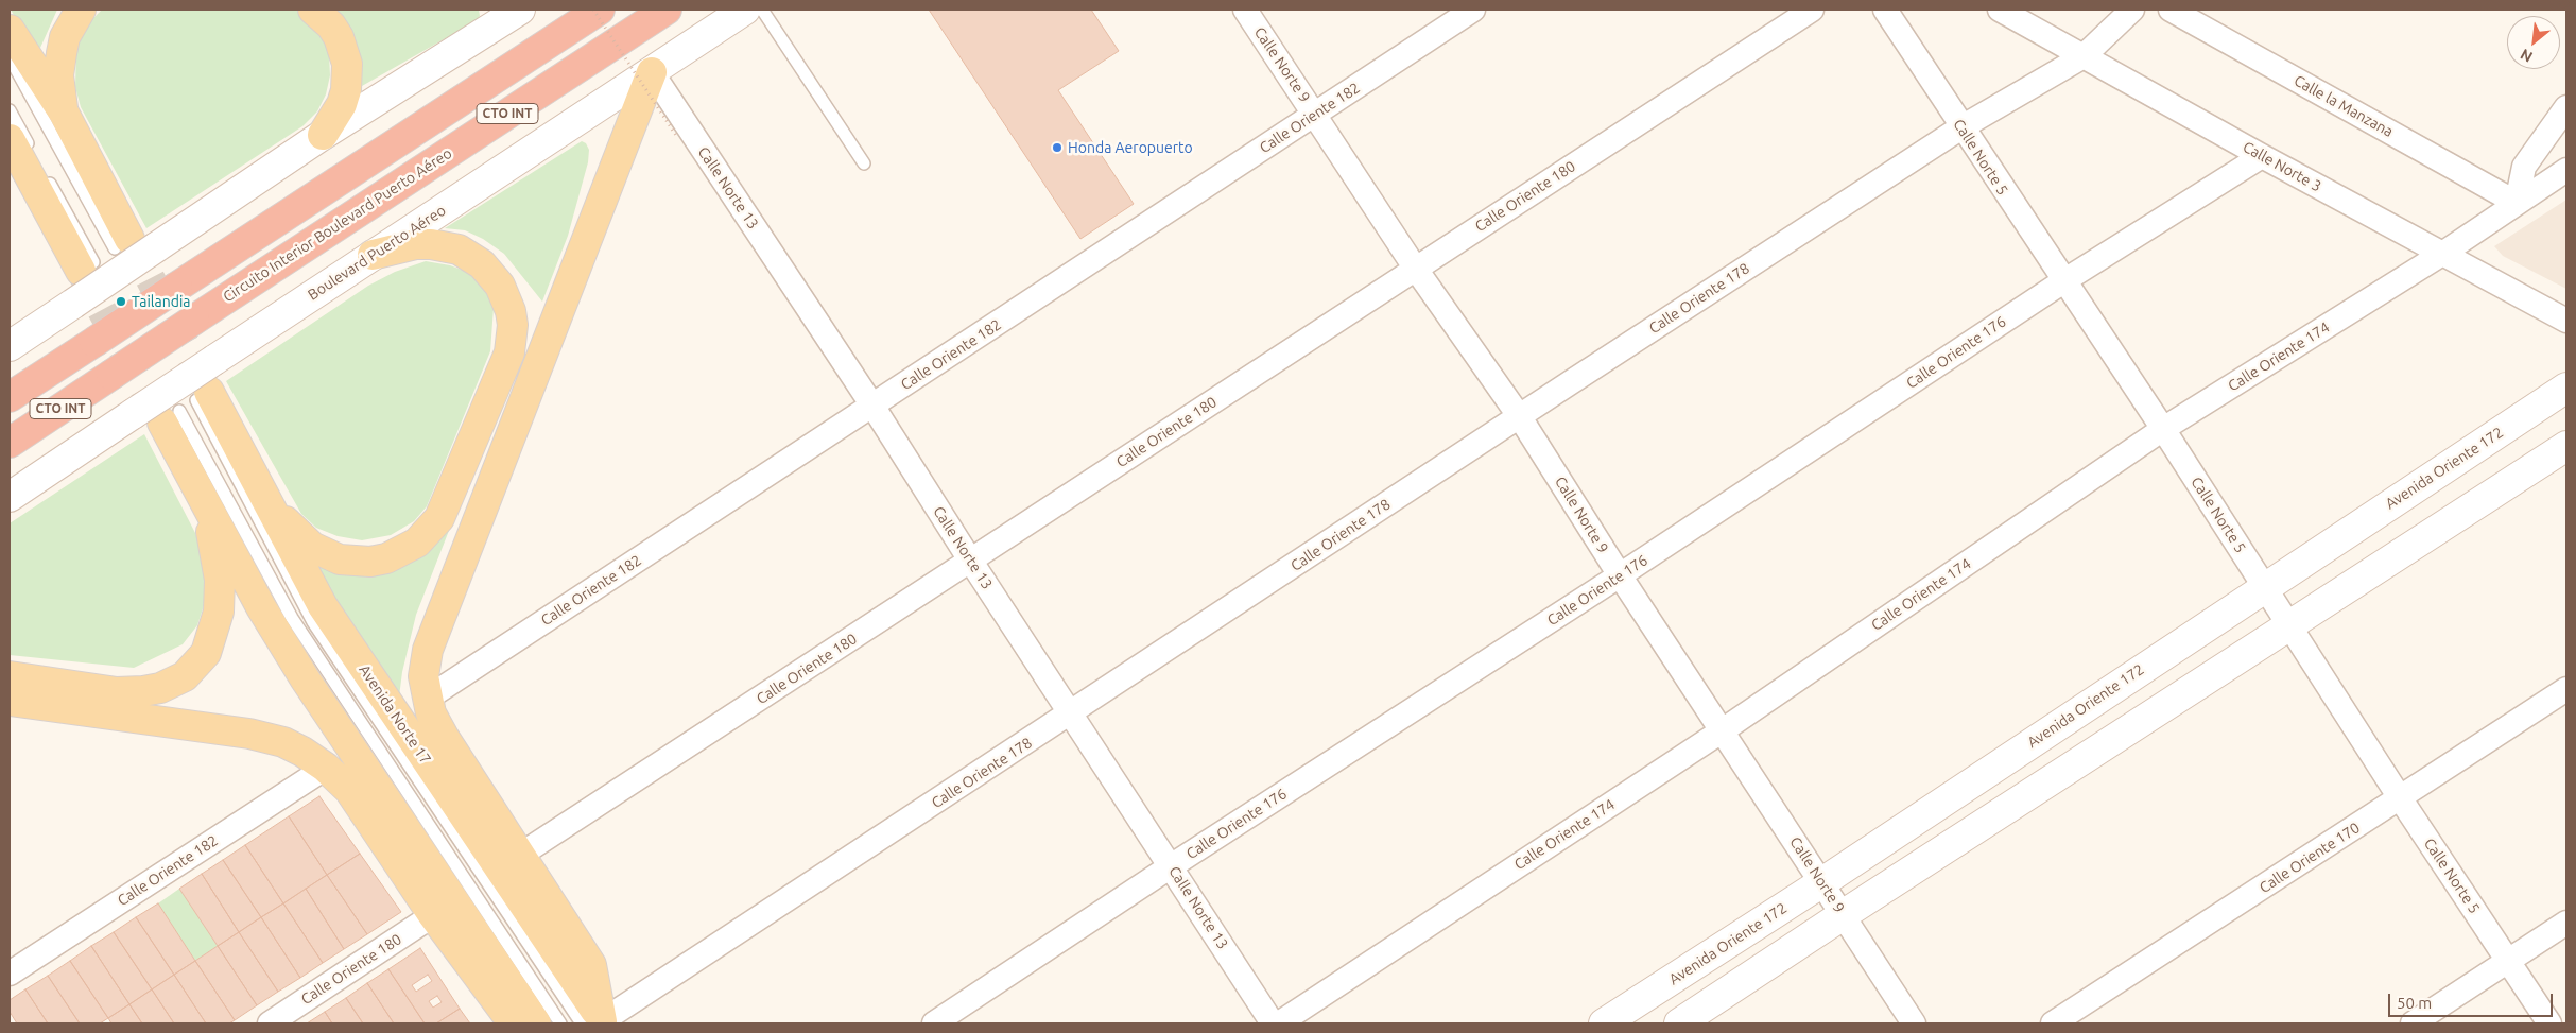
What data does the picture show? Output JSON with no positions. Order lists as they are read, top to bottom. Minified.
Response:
{"streets":{"highway":["CTO INT","Circuito Interior Boulevard Puerto Aéreo"],"main road":["Avenida Norte 17"],"street":["Calle Norte 9","Calle la Manzana","Calle Oriente 182","Calle Norte 5","Calle Norte 3","Calle Norte 13","Calle Oriente 180","Boulevard Puerto Aéreo","Calle Oriente 178","Calle Oriente 176","Calle Oriente 174","Avenida Oriente 172","Calle Oriente 170"]},"crossings":[["Calle Norte 9","Calle Oriente 182"],["Calle Norte 9","Calle Oriente 180"],["Calle Norte 9","Calle Oriente 178"],["Calle Norte 9","Calle Oriente 176"],["Calle Norte 9","Calle Oriente 174"],["Calle Norte 9","Avenida Oriente 172"],["Calle la Manzana","Calle Oriente 174"],["Calle Oriente 182","Calle Norte 13"],["Calle Norte 5","Calle Oriente 178"],["Calle Norte 5","Calle Oriente 176"],["Calle Norte 5","Calle Oriente 174"],["Calle Norte 5","Avenida Oriente 172"],["Calle Norte 5","Calle Oriente 170"],["Calle Norte 3","Calle Oriente 178"],["Calle Norte 3","Calle Oriente 176"],["Calle Norte 3","Calle Oriente 174"],["Calle Norte 13","Calle Oriente 180"],["Calle Norte 13","Boulevard Puerto Aéreo"],["Calle Norte 13","Calle Oriente 178"],["Calle Norte 13","Calle Oriente 176"],["Calle Oriente 178","Avenida Norte 17"]],"places":["Honda Aeropuerto","Tailandia"],"scale_bar":"50 m","north":"bottom left"}
